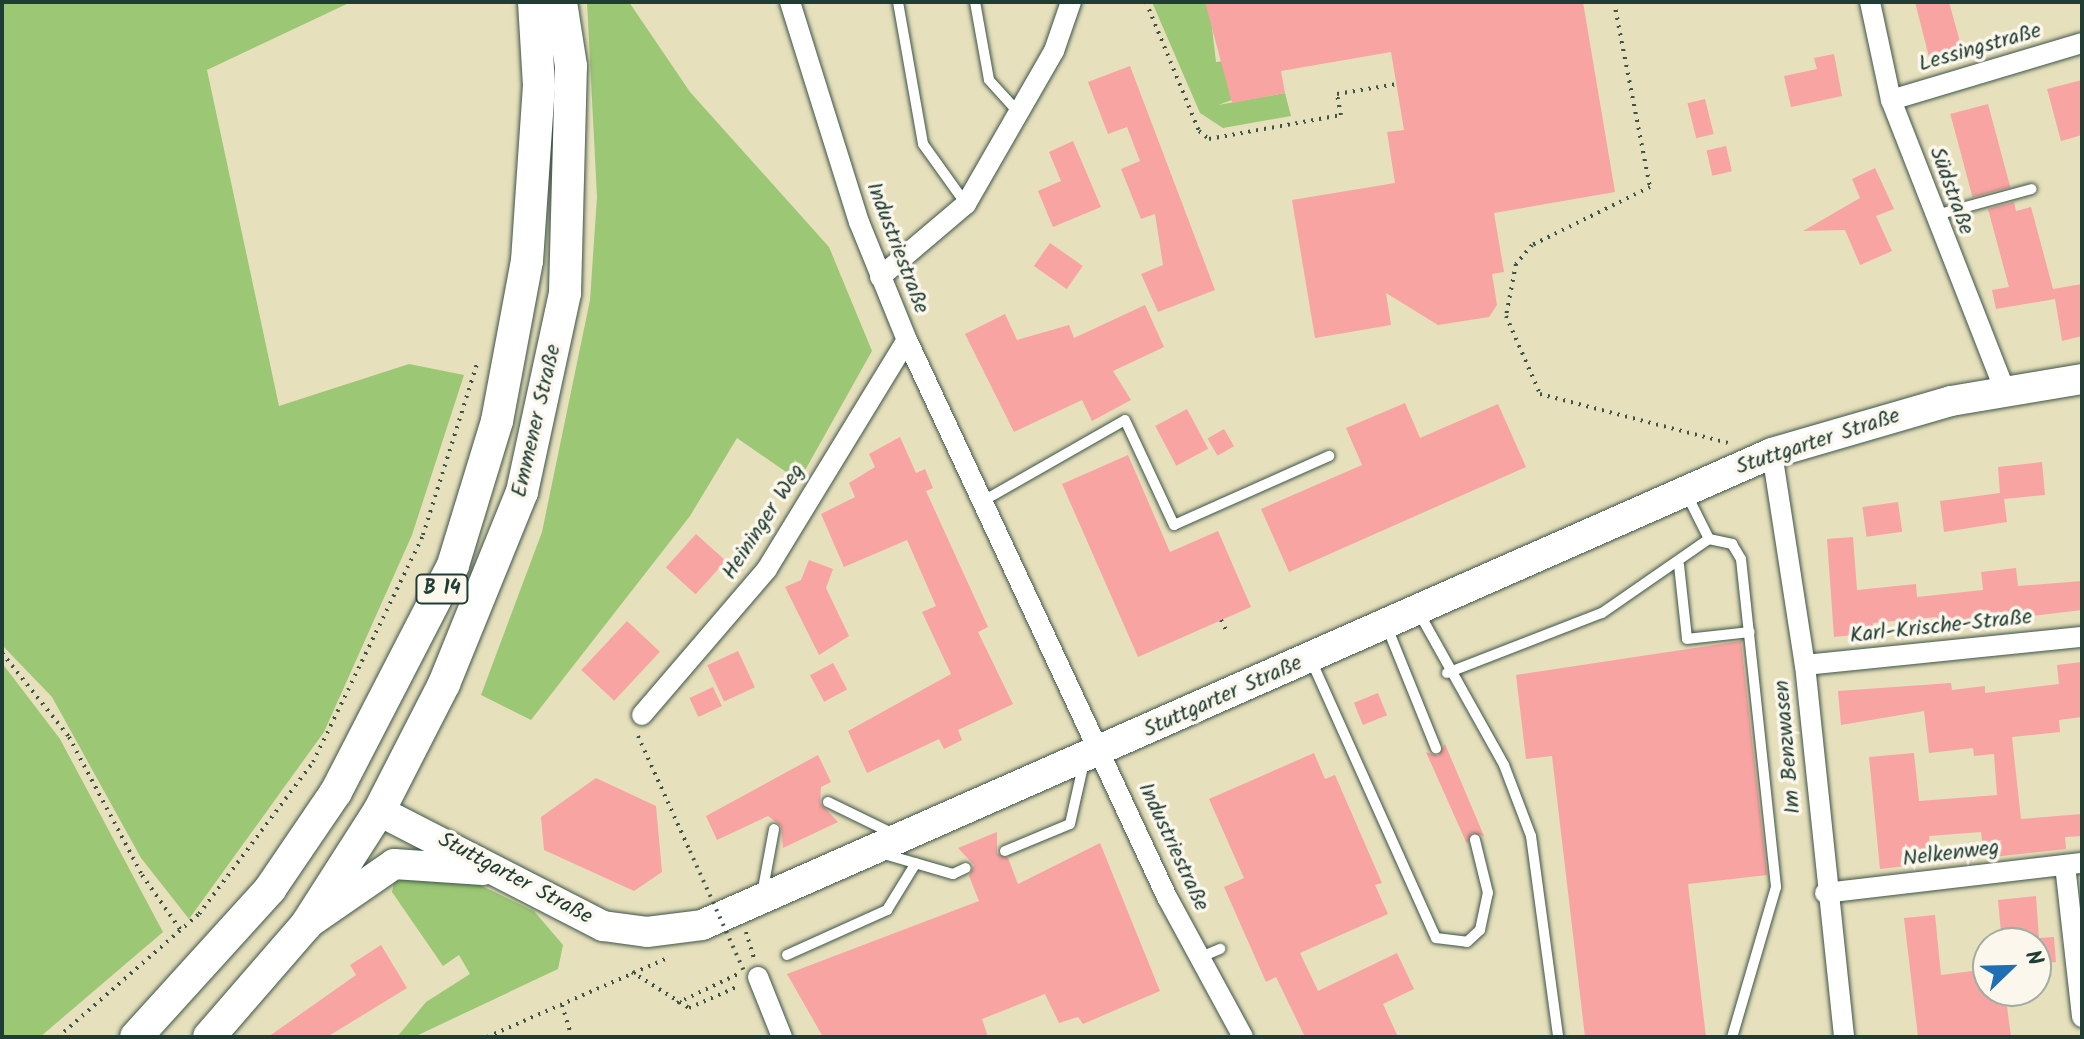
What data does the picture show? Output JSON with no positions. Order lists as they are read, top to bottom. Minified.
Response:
{"streets":{"main road":["Emmener Straße","B 14"],"street":["Lessingstraße","Südstraße","Industriestraße","Stuttgarter Straße","Heininger Weg","Karl-Krische-Straße","Im Benzwasen","Nelkenweg"]},"crossings":[["Lessingstraße","Südstraße"],["Südstraße","Stuttgarter Straße"],["Industriestraße","Stuttgarter Straße"],["Industriestraße","Heininger Weg"],["Emmener Straße","Stuttgarter Straße"],["Emmener Straße","B 14"],["Stuttgarter Straße","B 14"],["Stuttgarter Straße","Im Benzwasen"],["Karl-Krische-Straße","Im Benzwasen"],["Im Benzwasen","Nelkenweg"]],"north":"top right"}
